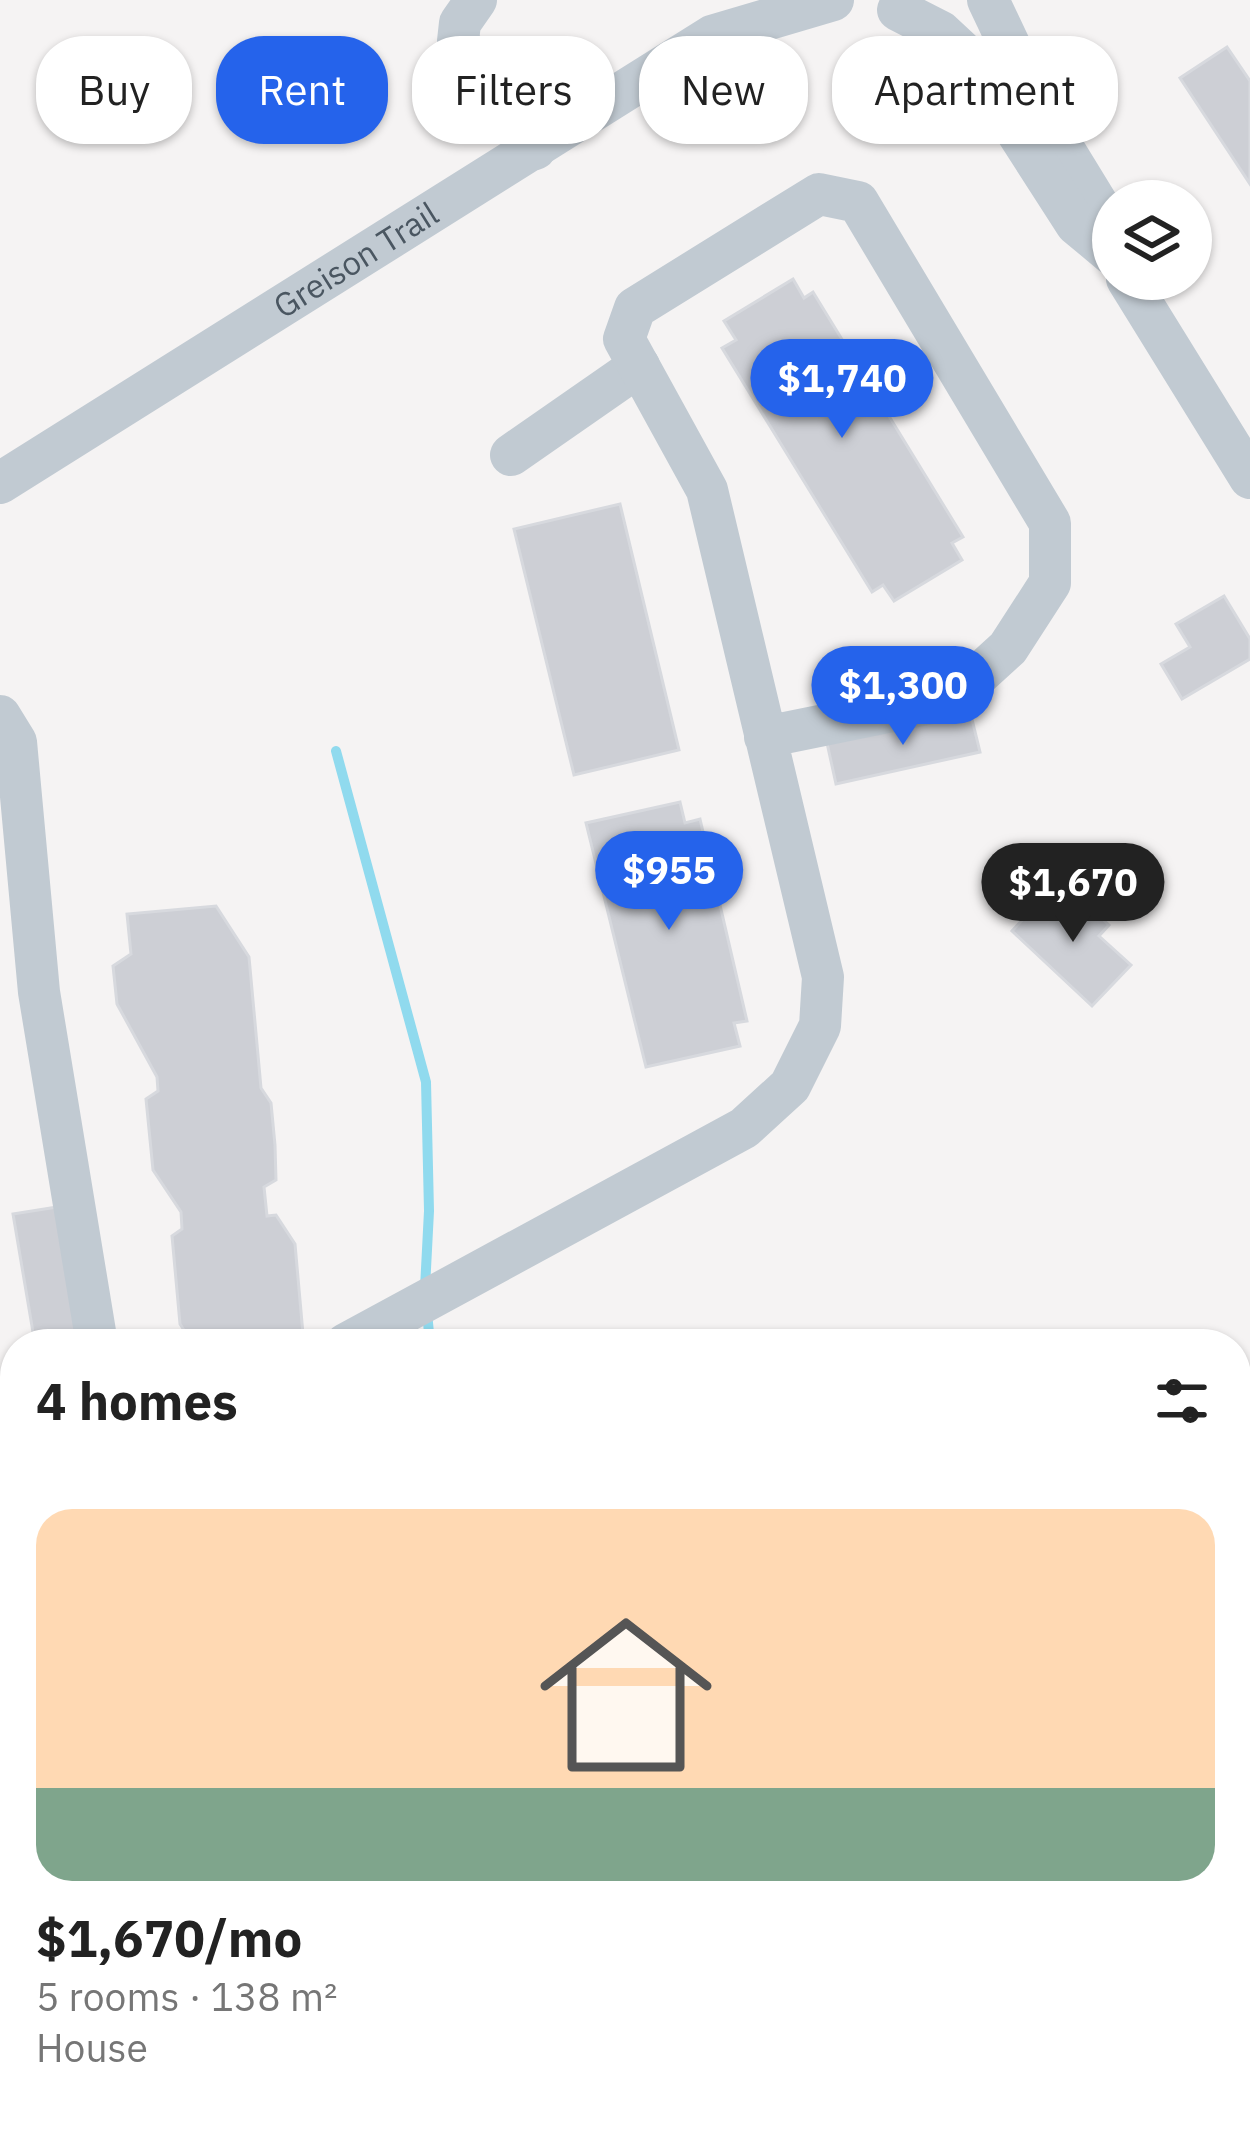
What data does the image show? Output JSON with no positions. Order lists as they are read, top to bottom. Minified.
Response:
{"streets":{"street":["Greison Trail"]},"page":{"chip":["Buy","Rent","Filters","New","Apartment"],"price":["$1,740","$1,300","$955","$1,670"],"heading":"4 homes","list":[{"name":"$1,670/mo","note":"5 rooms · 138 m² · House"}]}}
